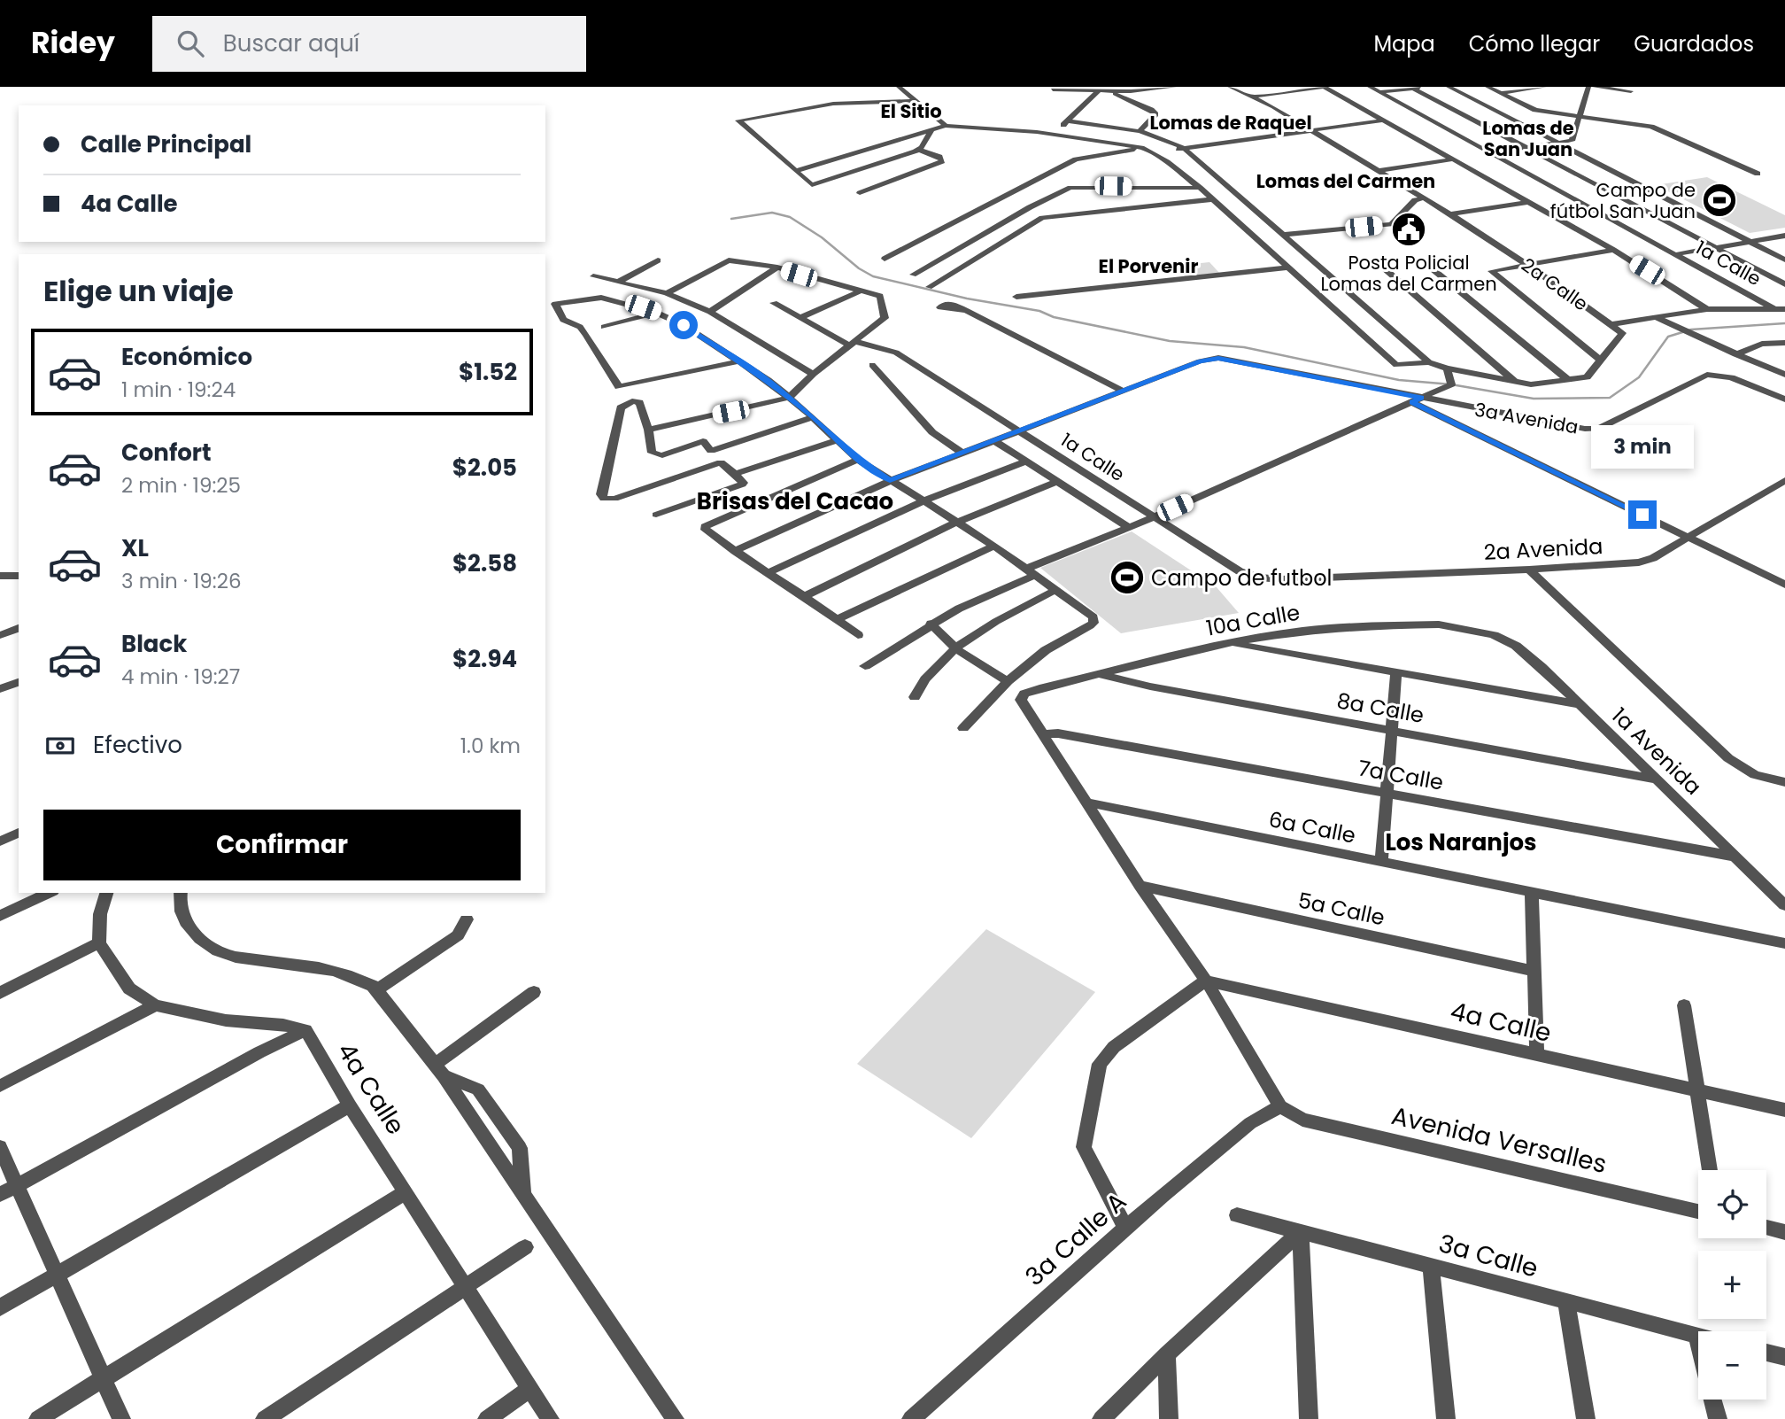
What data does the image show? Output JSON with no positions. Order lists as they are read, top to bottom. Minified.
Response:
{"streets":{"street":["1a Calle","2a Calle","3a Avenida","2a Avenida","10a Calle","8a Calle","1a Avenida","7a Calle","6a Calle","5a Calle","4a Calle","Avenida Versalles","3a Calle A","3a Calle"]},"crossings":[["1a Calle","3a Avenida"],["1a Calle","2a Avenida"],["10a Calle","8a Calle"],["10a Calle","1a Avenida"],["10a Calle","7a Calle"],["8a Calle","1a Avenida"],["1a Avenida","7a Calle"],["Avenida Versalles","3a Calle A"]],"districts":["El Sitio","Lomas de Raquel","Lomas de San Juan","Lomas del Carmen","El Porvenir","Brisas del Cacao","Los Naranjos"],"places":{"sports":["Campo de fútbol San Juan","Campo de futbol"],"public building":["Posta Policial Lomas del Carmen"]},"page":{"header":"Ridey","search":"Buscar aquí","nav":["Mapa","Cómo llegar","Guardados"],"banner":["Calle Principal","4a Calle"],"heading":"Elige un viaje","list":[{"name":"Económico","note":"1 min · 19:24","value":"$1.52"},{"name":"Confort","note":"2 min · 19:25","value":"$2.05"},{"name":"XL","note":"3 min · 19:26","value":"$2.58"},{"name":"Black","note":"4 min · 19:27","value":"$2.94"}],"bubble":"3 min","pay":["Efectivo","1.0 km"],"buttons":"Confirmar","map_buttons":["+","−"]}}
